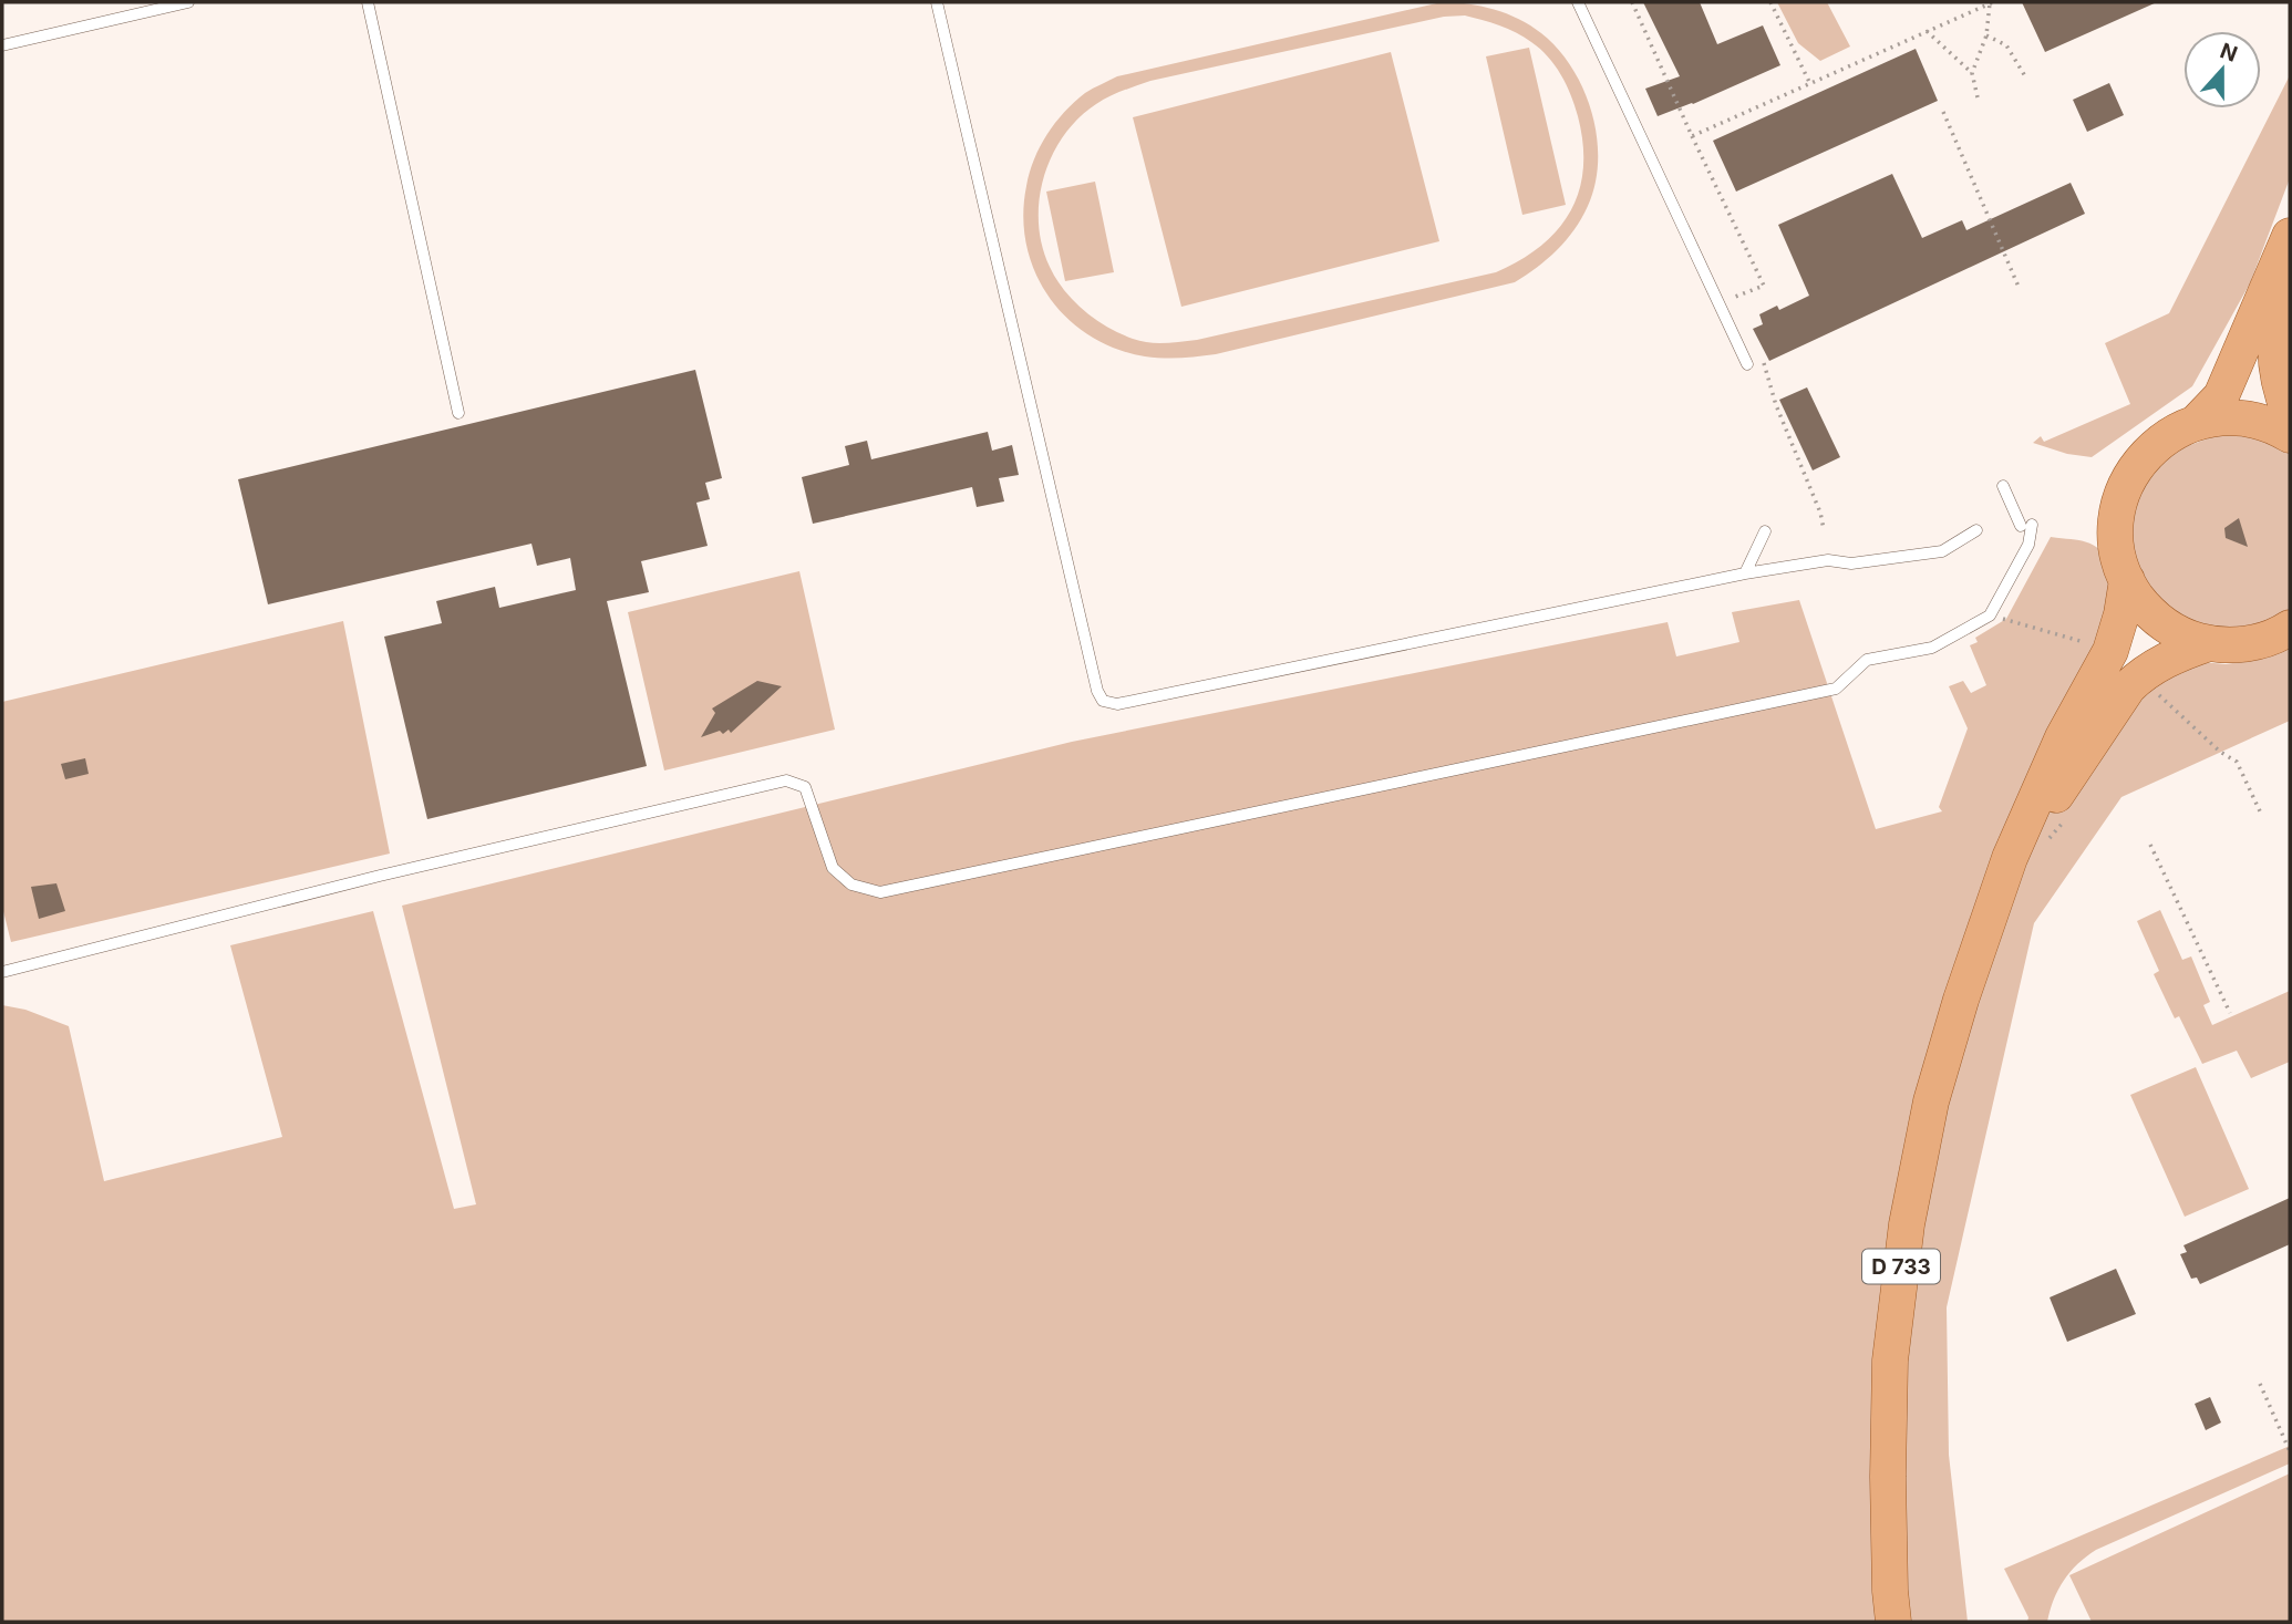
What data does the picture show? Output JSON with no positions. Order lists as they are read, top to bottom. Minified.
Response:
{"streets":{"main road":["D 733"]},"north":"top"}
